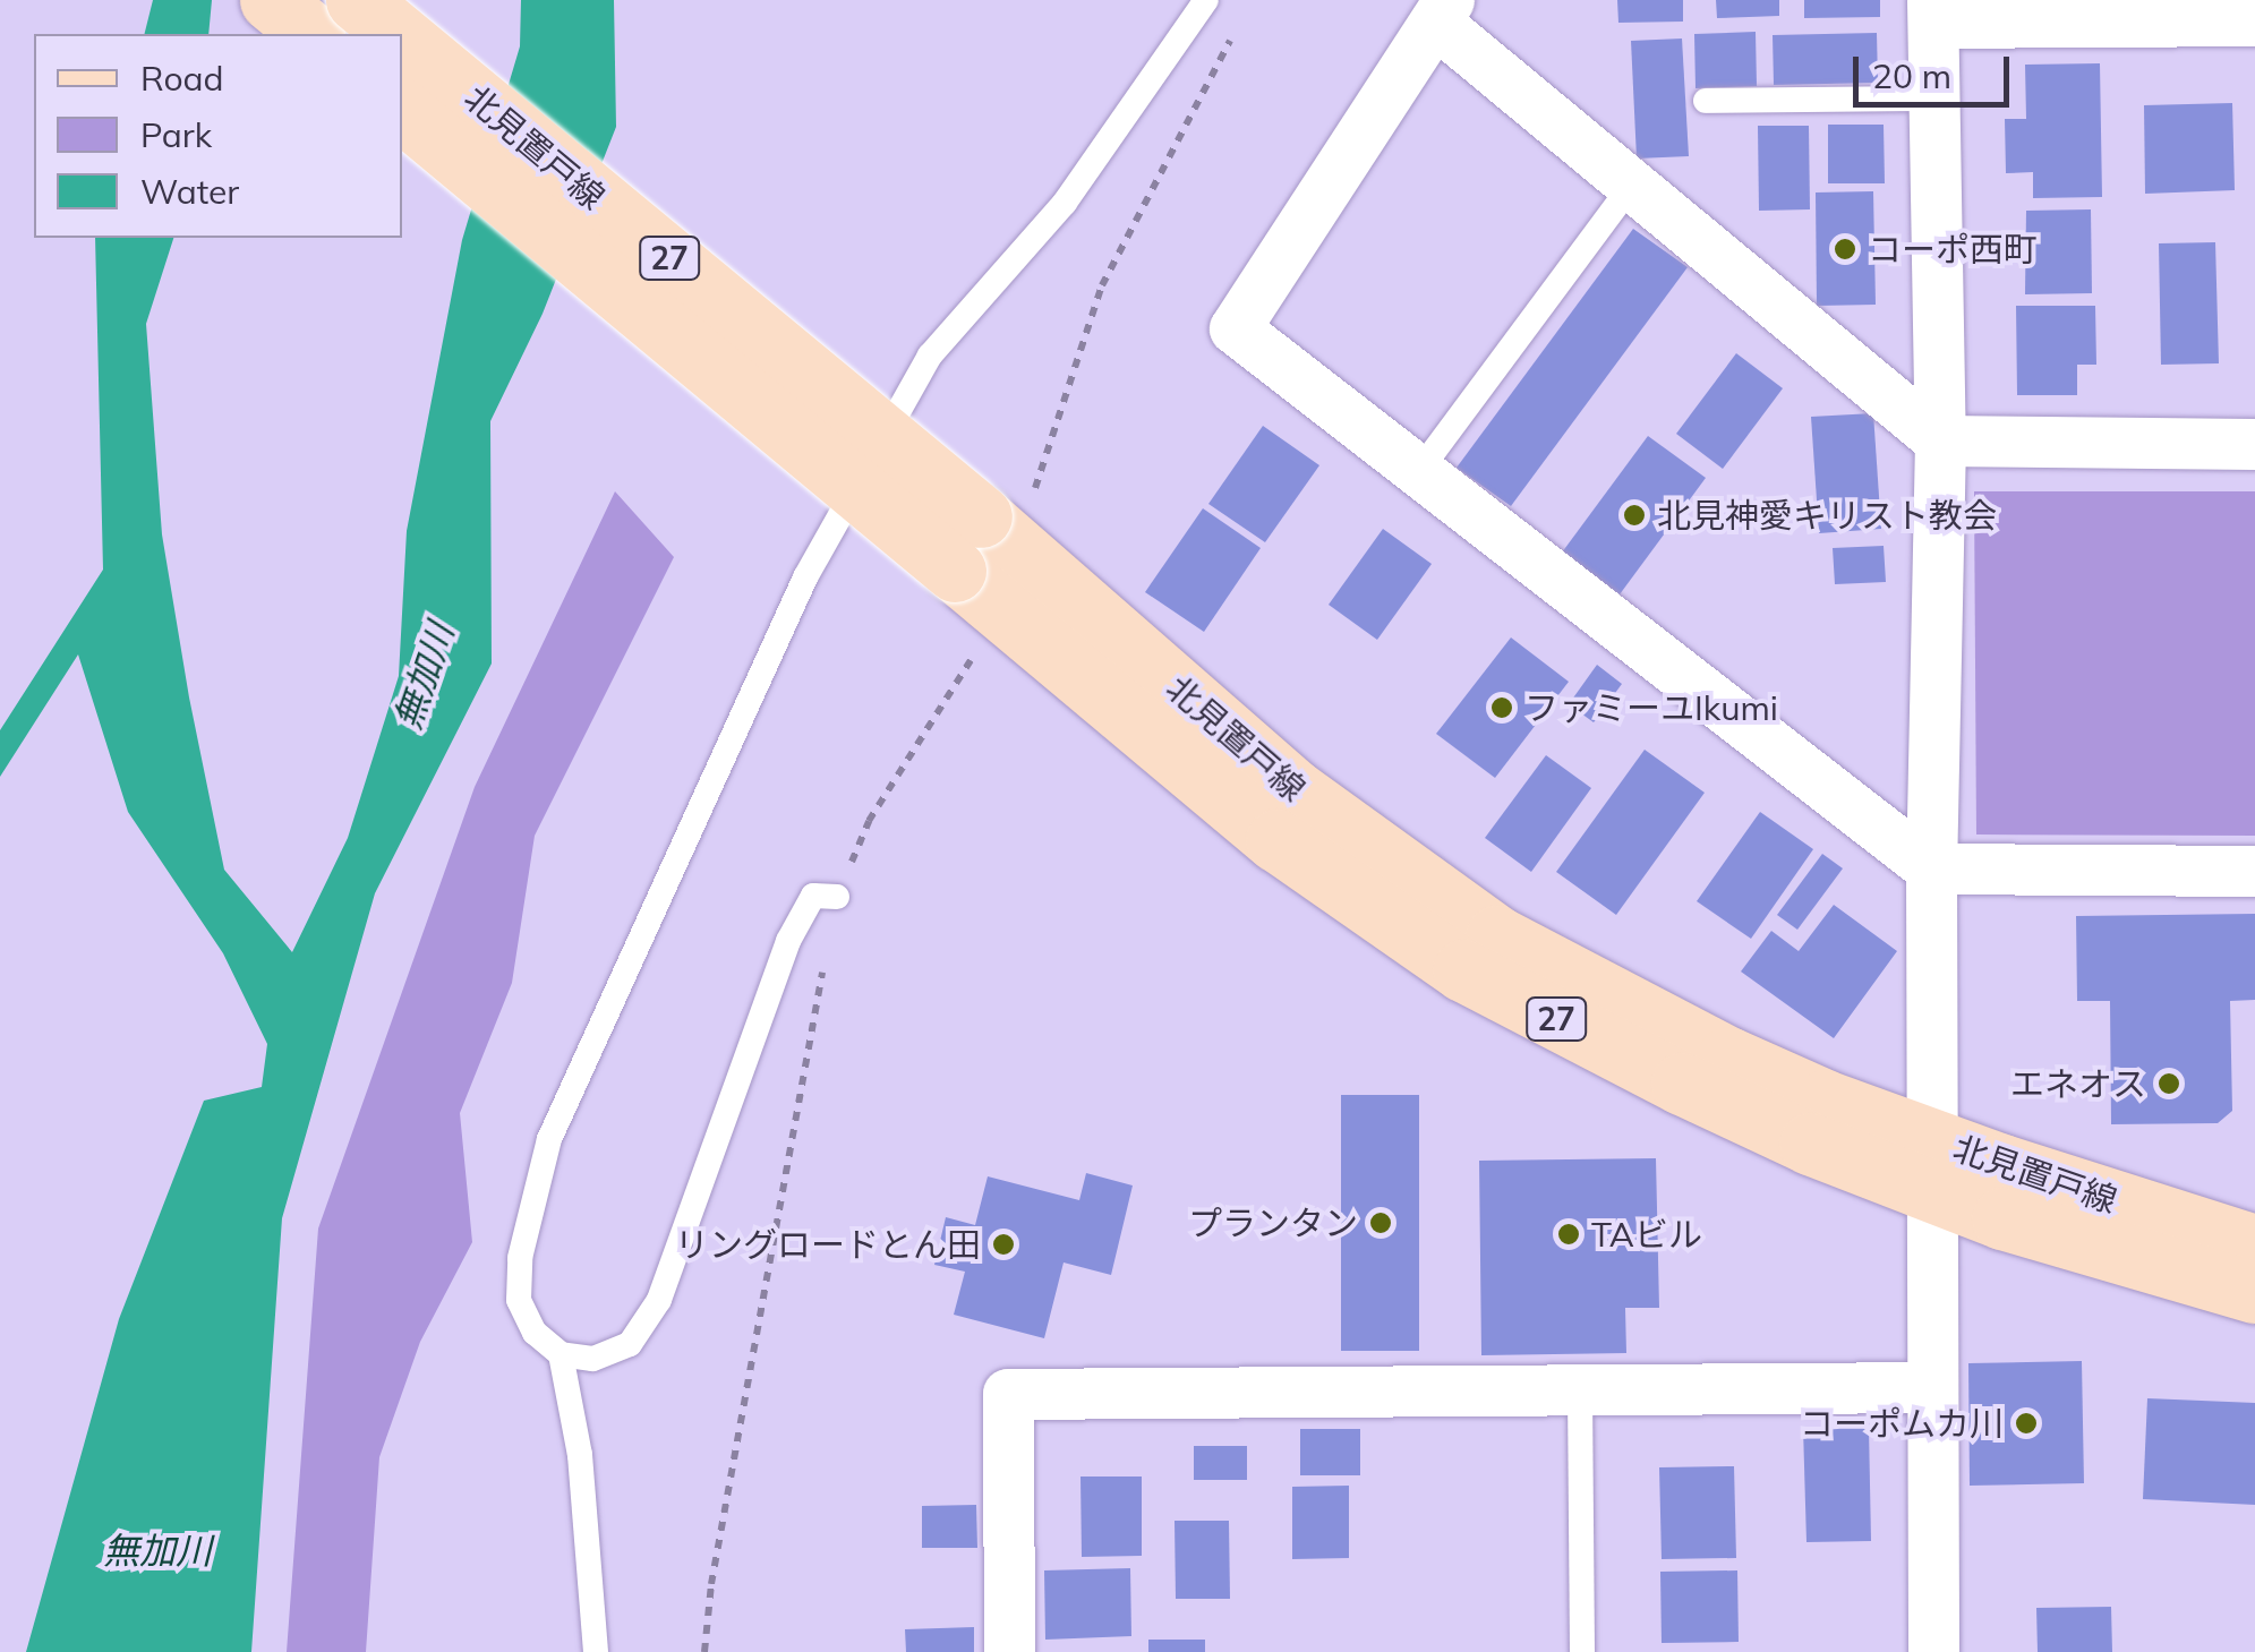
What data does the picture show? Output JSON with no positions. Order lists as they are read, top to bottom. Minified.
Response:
{"streets":{"main road":["北見置戸線","27"]},"water":["無加川"],"places":["コーポ西町","北見神愛キリスト教会","ファミーユIkumi","エネオス","プランタン","TAビル","リングロードとん田","コーポムカ川"],"legend":["Road","Park","Water"],"scale_bar":"20 m"}
